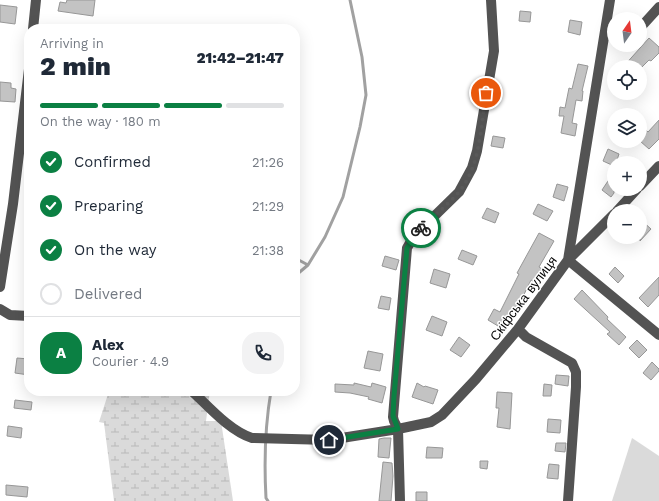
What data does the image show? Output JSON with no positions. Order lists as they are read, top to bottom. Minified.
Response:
{"streets":{"street":["Скіфська вулиця"]},"north":"top","page":{"map_buttons":["+","−"],"heading":["2 min","Arriving in","21:42–21:47"],"panel":["Alex","Courier · 4.9"],"bar":"On the way · 180 m","list":[["Confirmed","21:26"],["Preparing","21:29"],["On the way","21:38"],"Delivered"],"round":"A"}}
